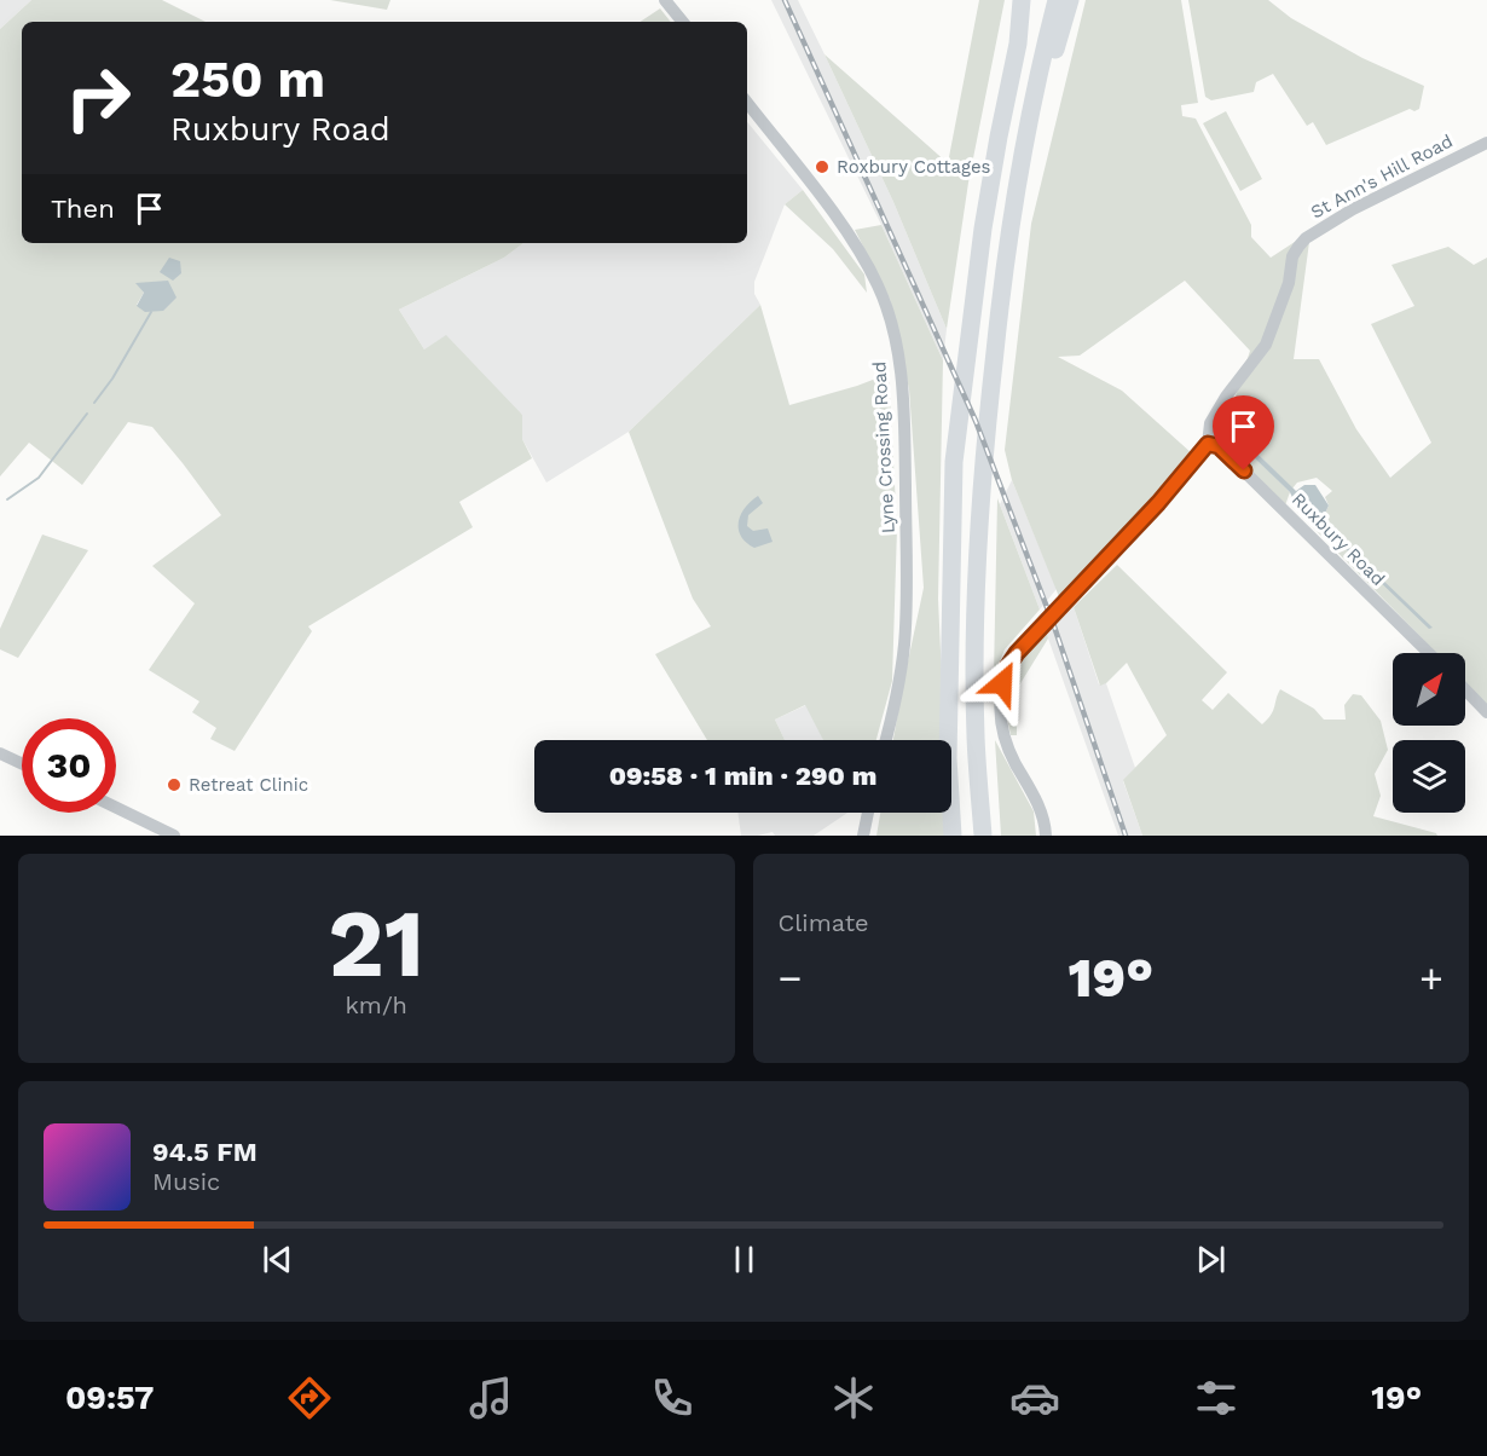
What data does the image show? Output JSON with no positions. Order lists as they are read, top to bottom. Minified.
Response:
{"streets":{"street":["St Ann's Hill Road","Lyne Crossing Road","Ruxbury Road"]},"crossings":[["St Ann's Hill Road","Ruxbury Road"]],"places":["Roxbury Cottages","Retreat Clinic"],"north":"top right","page":{"turn":["250 m","Ruxbury Road"],"then":"Then","limit":"30","trip":"09:58 · 1 min · 290 m","tile":[["21","km/h"],"Climate"],"heat":["−","19°","+"],"song":["94.5 FM","Music"],"tabs":["09:57","19°"]}}
